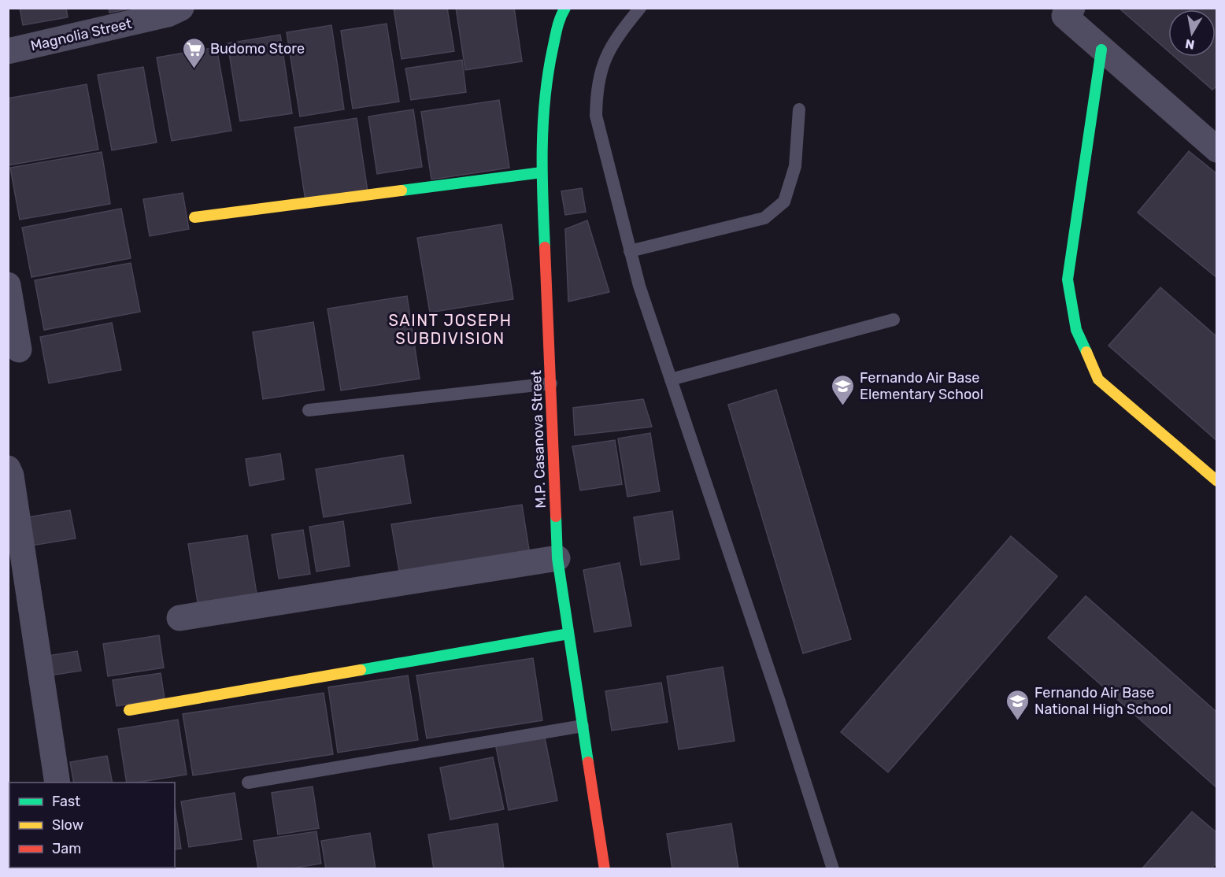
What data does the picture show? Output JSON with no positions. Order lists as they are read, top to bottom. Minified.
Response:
{"streets":{"street":["Magnolia Street","M.P. Casanova Street"]},"districts":["SAINT JOSEPH SUBDIVISION"],"places":{"supermarket":["Budomo Store"],"school or university":["Fernando Air Base Elementary School","Fernando Air Base National High School"]},"legend":["Fast","Slow","Jam"],"north":"bottom"}
